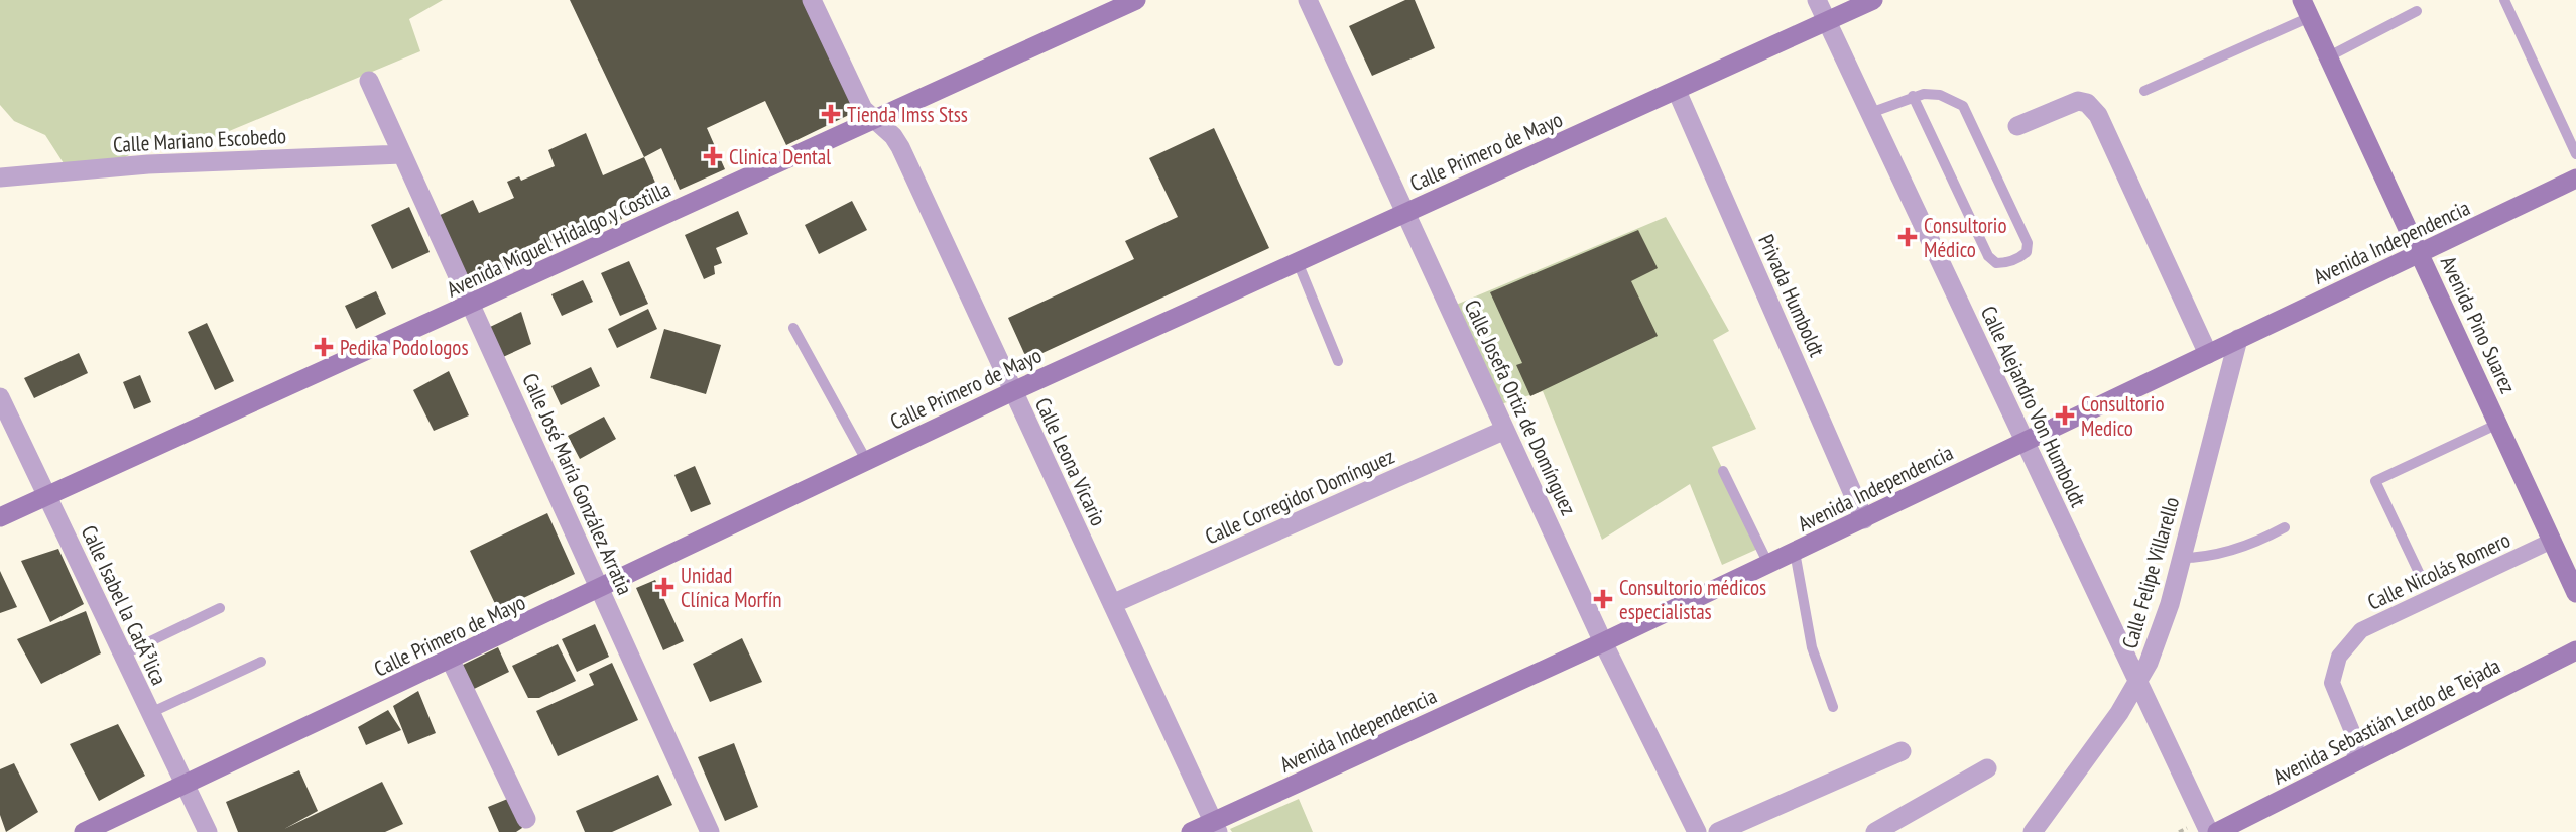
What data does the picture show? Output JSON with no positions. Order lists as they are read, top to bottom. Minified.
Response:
{"streets":{"main road":["Calle Primero de Mayo","Avenida Miguel Hidalgo y Costilla","Avenida Independencia","Avenida Pino Suarez","Avenida Sebastián Lerdo de Tejada"],"street":["Calle Mariano Escobedo","Privada Humboldt","Calle Alejandro Von Humboldt","Calle Josefa Ortiz de Domínguez","Calle Leona Vicario","Calle José María González Arratia","Calle Corregidor Domínguez","Calle Nicolás Romero","Calle Felipe Villarello","Calle Isabel la CatÃ³lica"]},"crossings":[["Calle Mariano Escobedo","Calle José María González Arratia"],["Calle Primero de Mayo","Privada Humboldt"],["Calle Primero de Mayo","Calle Alejandro Von Humboldt"],["Calle Primero de Mayo","Calle Josefa Ortiz de Domínguez"],["Calle Primero de Mayo","Calle Leona Vicario"],["Calle Primero de Mayo","Calle José María González Arratia"],["Calle Primero de Mayo","Calle Isabel la CatÃ³lica"],["Avenida Miguel Hidalgo y Costilla","Calle Leona Vicario"],["Avenida Miguel Hidalgo y Costilla","Calle José María González Arratia"],["Avenida Miguel Hidalgo y Costilla","Calle Isabel la CatÃ³lica"],["Avenida Independencia","Privada Humboldt"],["Avenida Independencia","Avenida Pino Suarez"],["Avenida Independencia","Calle Alejandro Von Humboldt"],["Avenida Independencia","Calle Josefa Ortiz de Domínguez"],["Avenida Independencia","Calle Leona Vicario"],["Avenida Independencia","Calle Felipe Villarello"],["Avenida Pino Suarez","Calle Nicolás Romero"],["Calle Alejandro Von Humboldt","Calle Felipe Villarello"],["Calle Josefa Ortiz de Domínguez","Calle Corregidor Domínguez"],["Calle Leona Vicario","Calle Corregidor Domínguez"],["Calle Nicolás Romero","Avenida Sebastián Lerdo de Tejada"]],"places":{"health":["Tienda Imss Stss","Clinica Dental","Consultorio Médico","Pedika Podologos","Consultorio Medico","Unidad Clínica Morfín","Consultorio médicos especialistas"]}}
